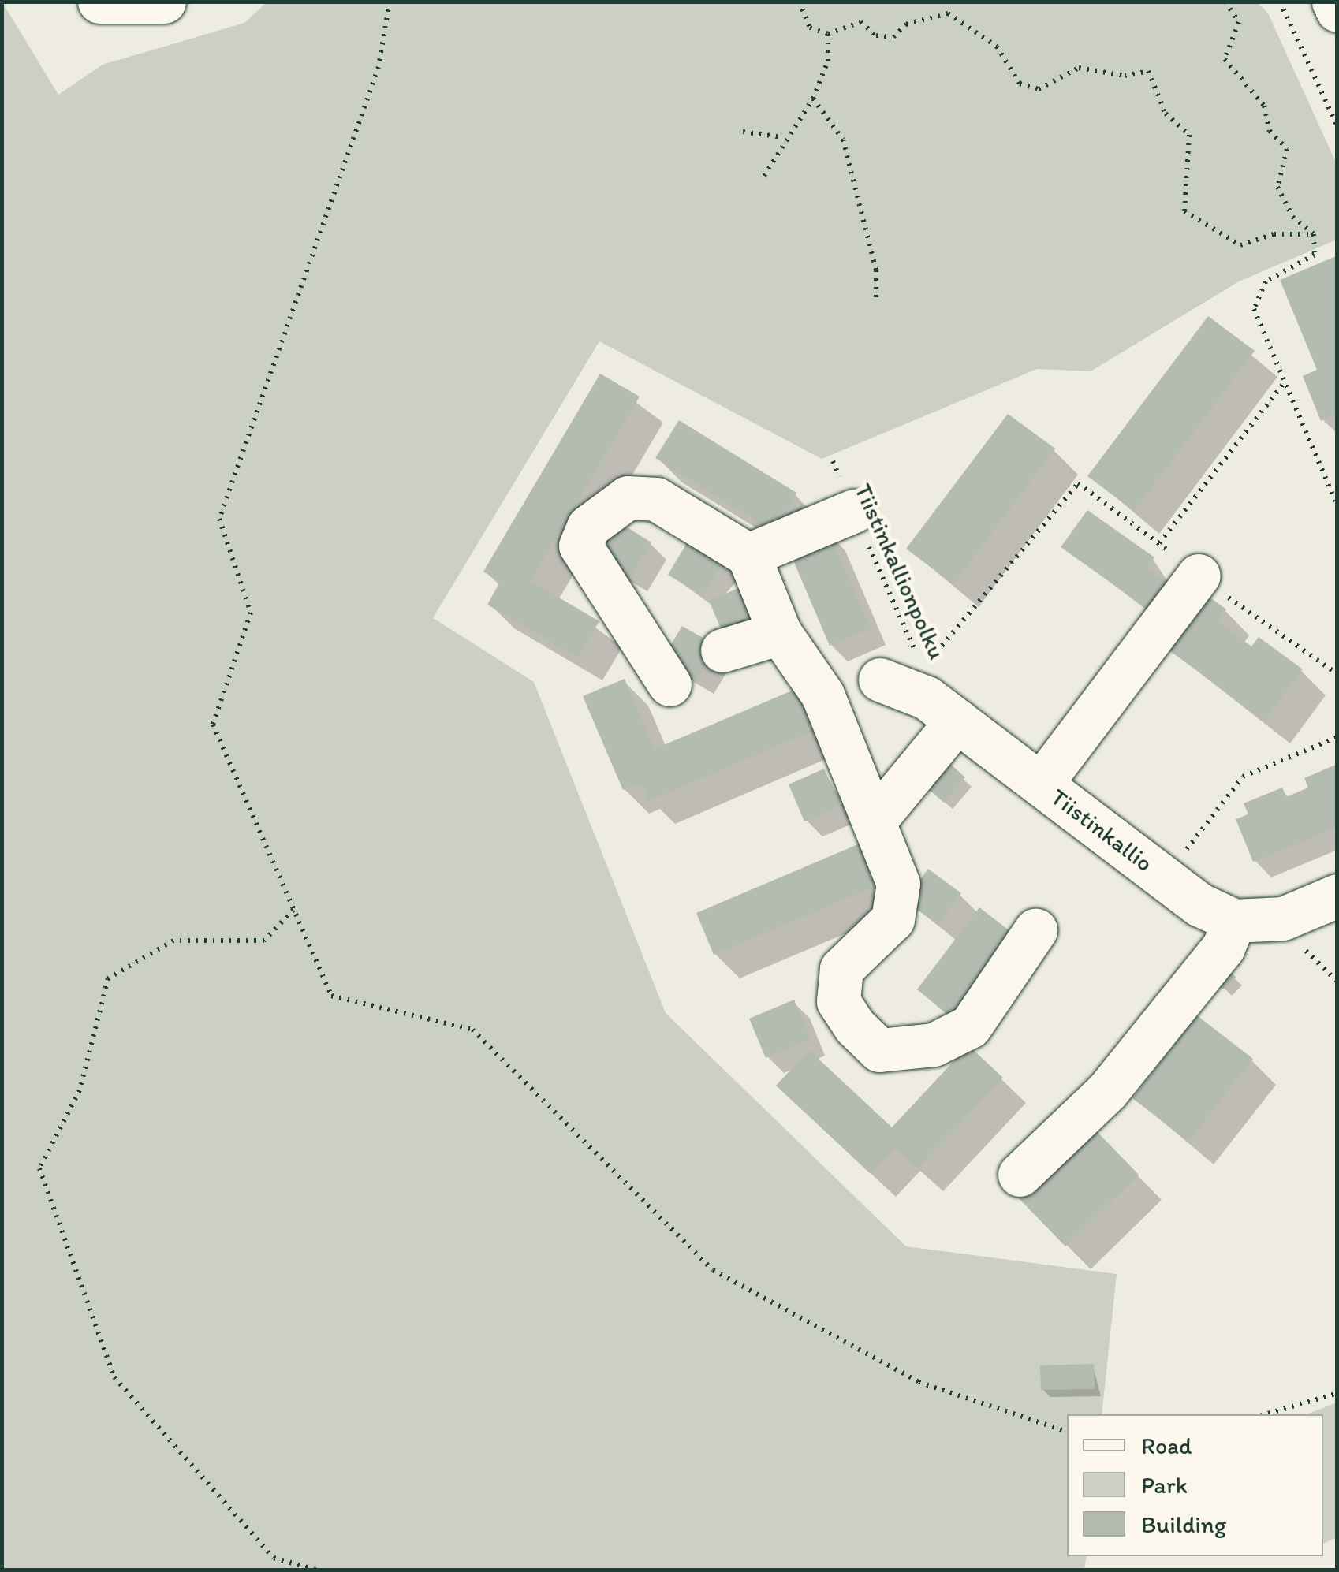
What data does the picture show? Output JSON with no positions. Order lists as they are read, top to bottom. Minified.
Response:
{"streets":{"street":["Tiistinkallio"],"path":["Tiistinkallionpolku"]},"legend":["Road","Park","Building"]}
